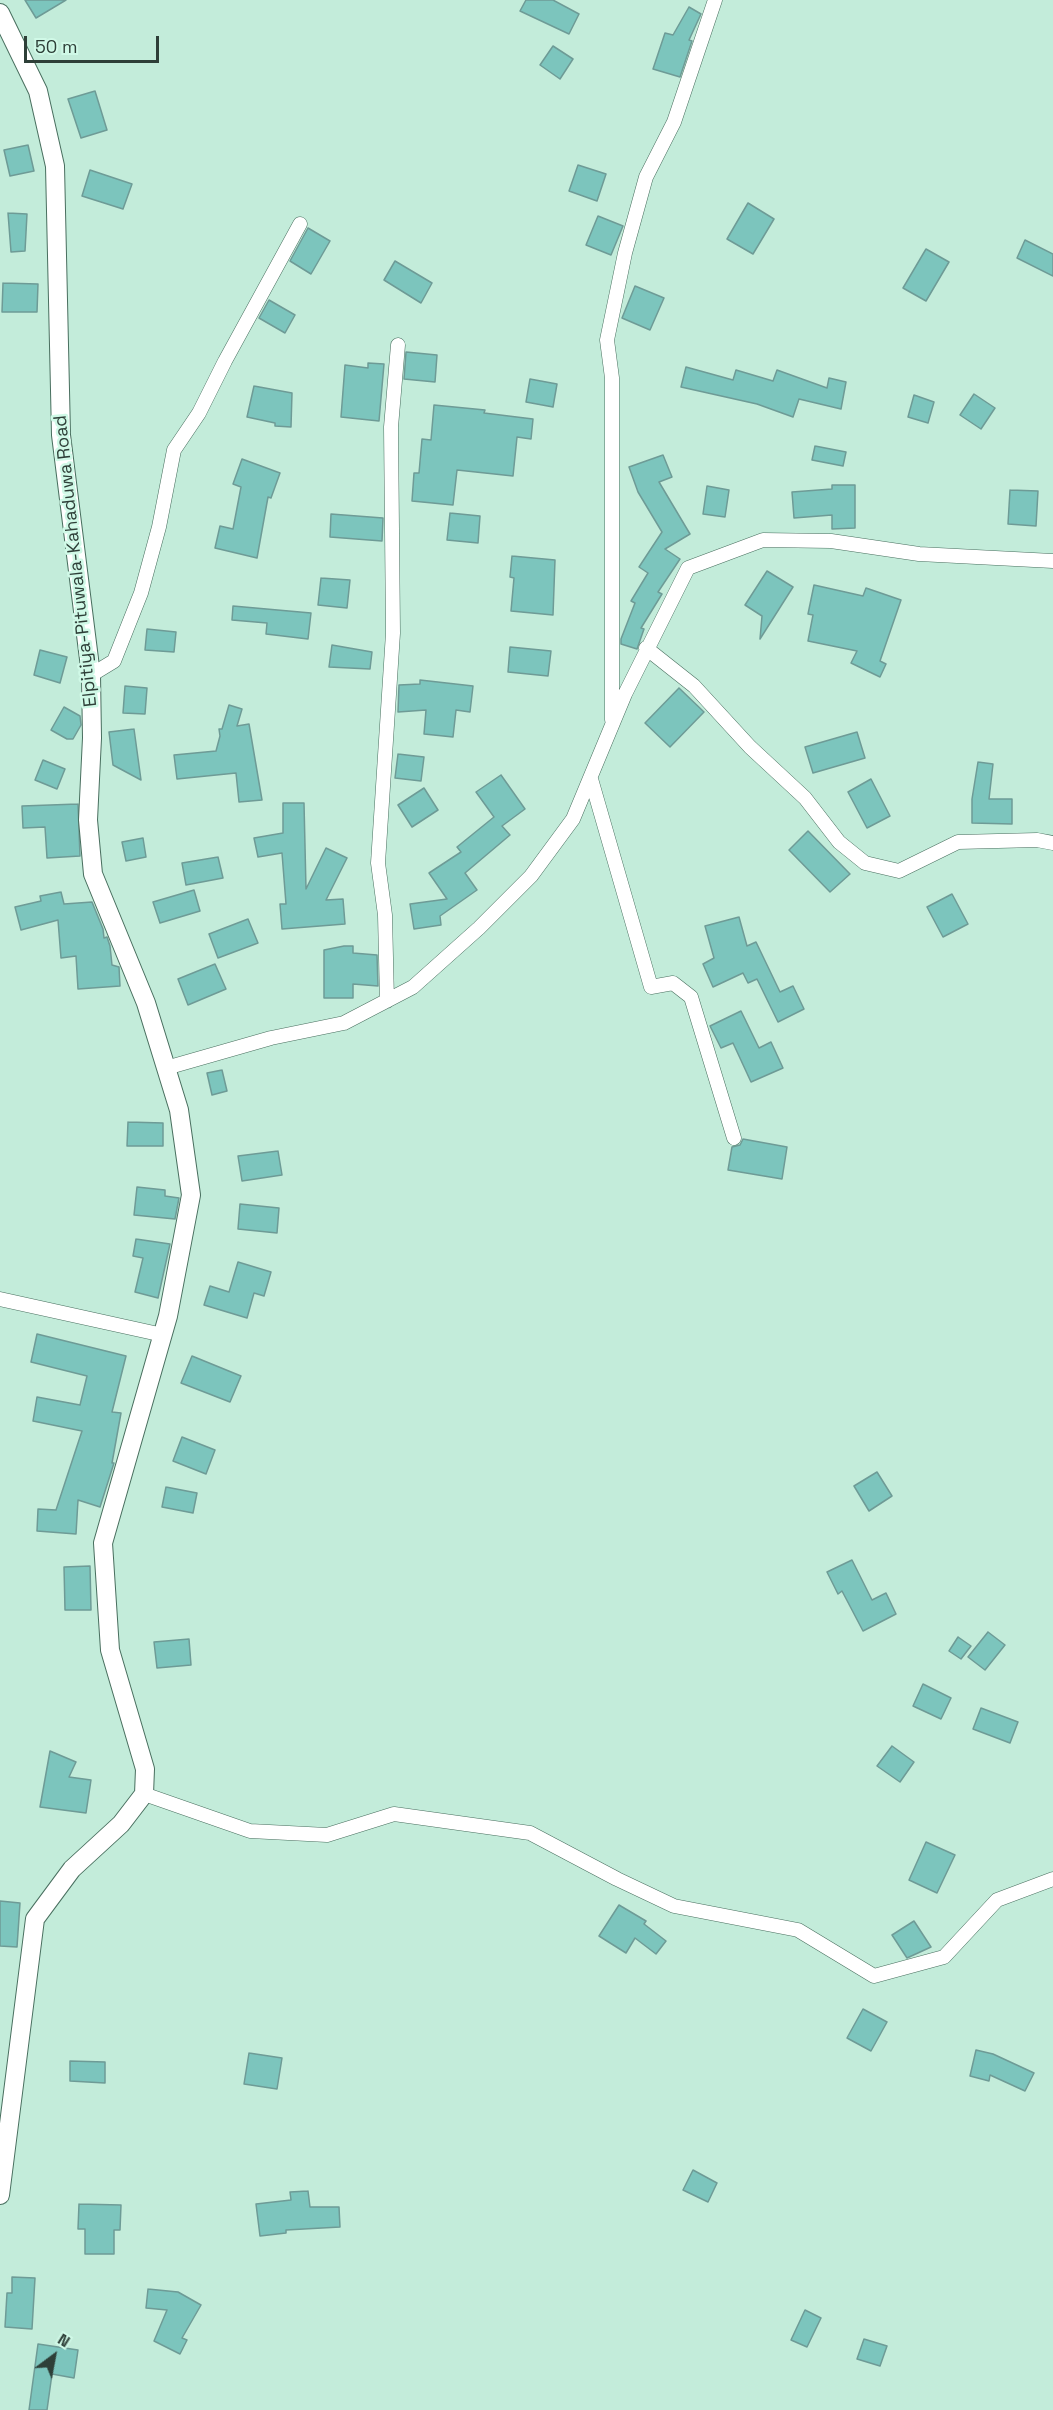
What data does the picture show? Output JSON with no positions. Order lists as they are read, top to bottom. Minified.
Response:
{"streets":{"street":["Elpitiya-Pituwala-Kahaduwa Road"]},"scale_bar":"50 m","north":"top right"}
